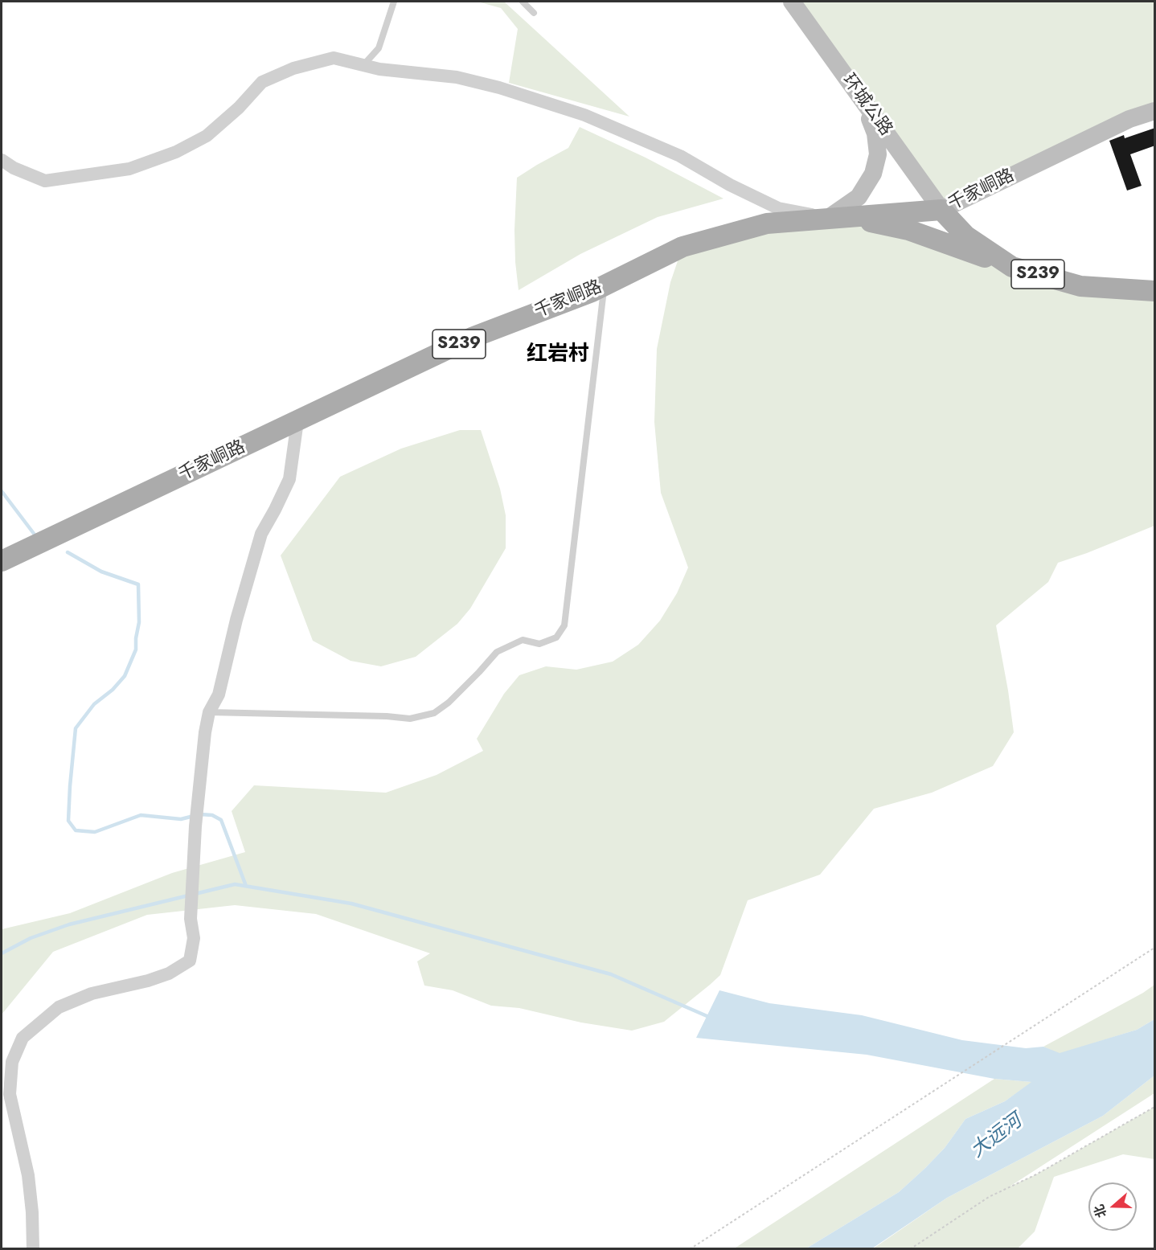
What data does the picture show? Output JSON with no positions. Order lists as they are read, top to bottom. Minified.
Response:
{"streets":{"main road":["环城公路","千家峒路","S239"]},"crossings":[["环城公路","千家峒路"],["环城公路","S239"],["千家峒路","S239"]],"districts":["红岩村"],"water":["大远河"],"north":"left"}
